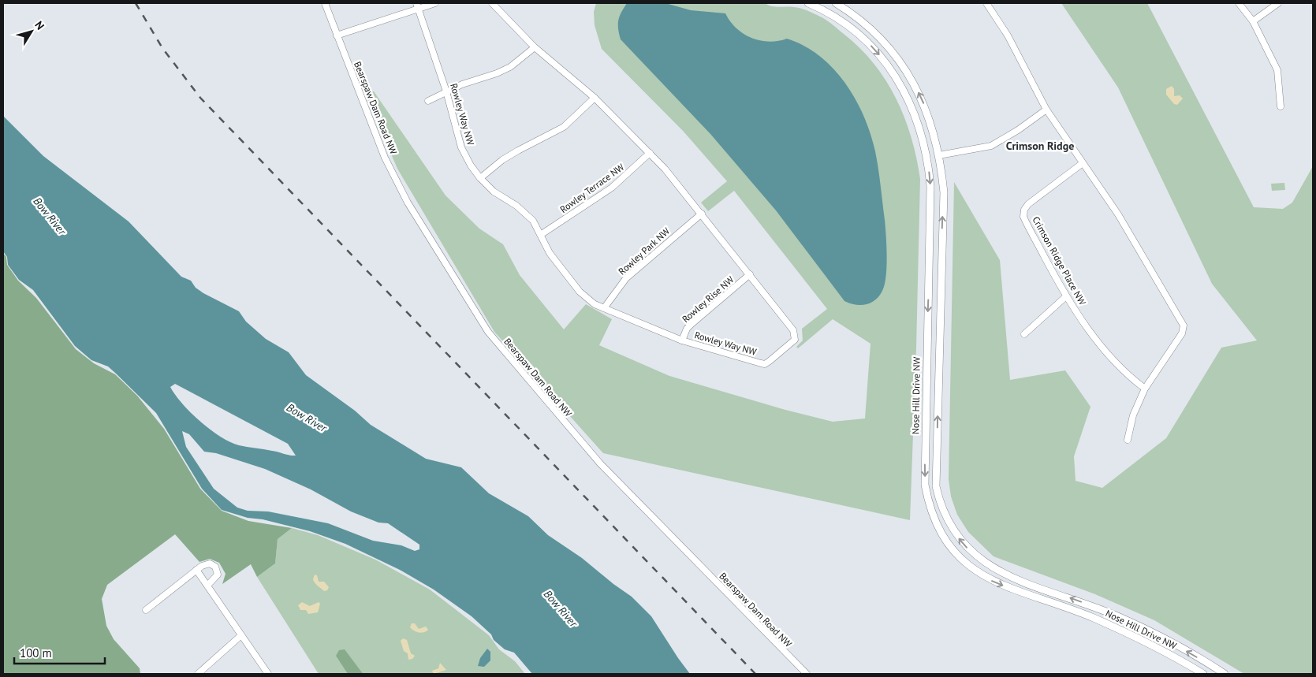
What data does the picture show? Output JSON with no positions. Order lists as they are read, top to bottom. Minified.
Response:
{"streets":{"street":["Bearspaw Dam Road NW","Rowley Way NW","Rowley Terrace NW","Rowley Park NW","Crimson Ridge Place NW","Rowley Rise NW","Nose Hill Drive NW"]},"crossings":[["Rowley Way NW","Rowley Terrace NW"],["Rowley Way NW","Rowley Park NW"],["Rowley Way NW","Rowley Rise NW"]],"districts":["Crimson Ridge"],"water":["Bow River"],"scale_bar":"100 m","north":"top right"}
